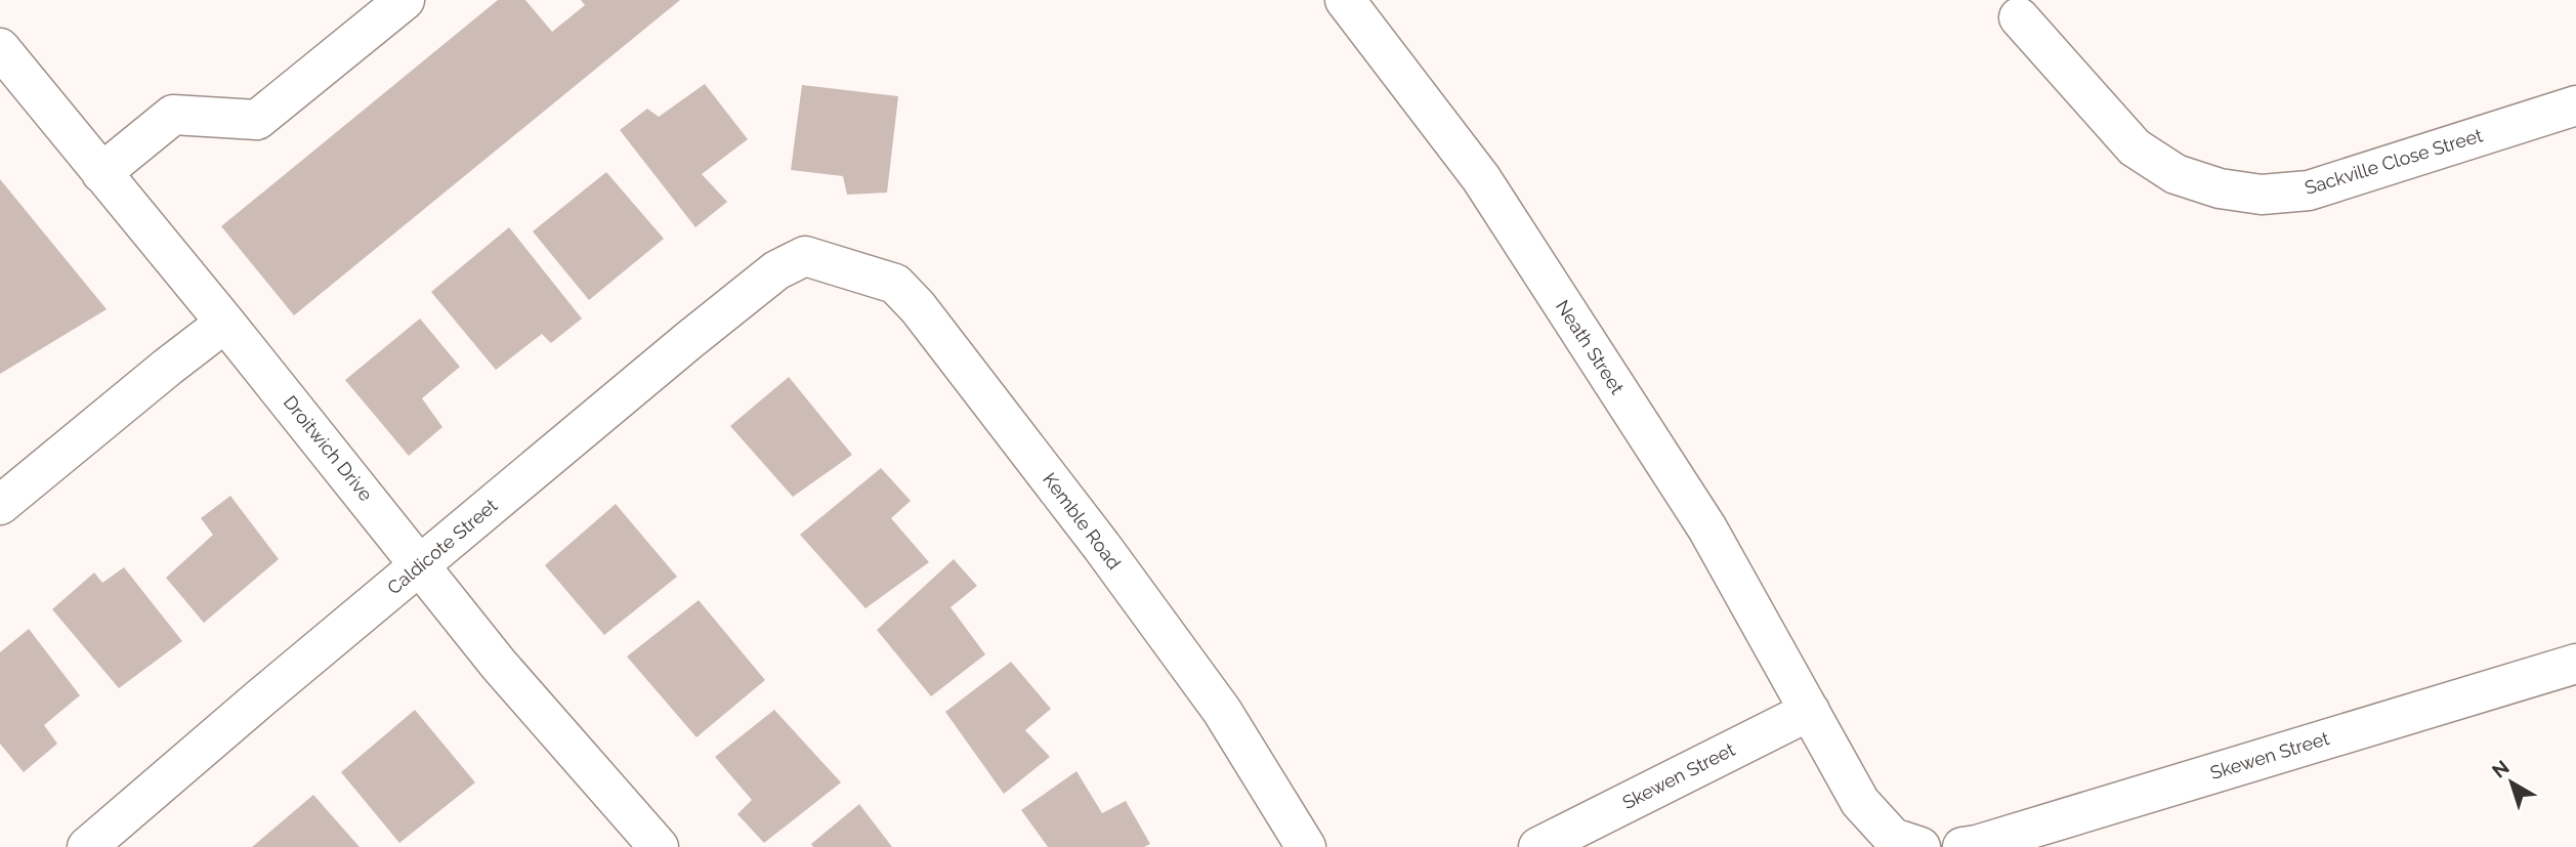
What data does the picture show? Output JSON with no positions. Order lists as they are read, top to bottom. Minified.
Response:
{"streets":{"street":["Sackville Close Street","Neath Street","Droitwich Drive","Kemble Road","Caldicote Street","Skewen Street"]},"crossings":[["Neath Street","Skewen Street"],["Droitwich Drive","Caldicote Street"],["Kemble Road","Caldicote Street"]],"north":"top left"}
